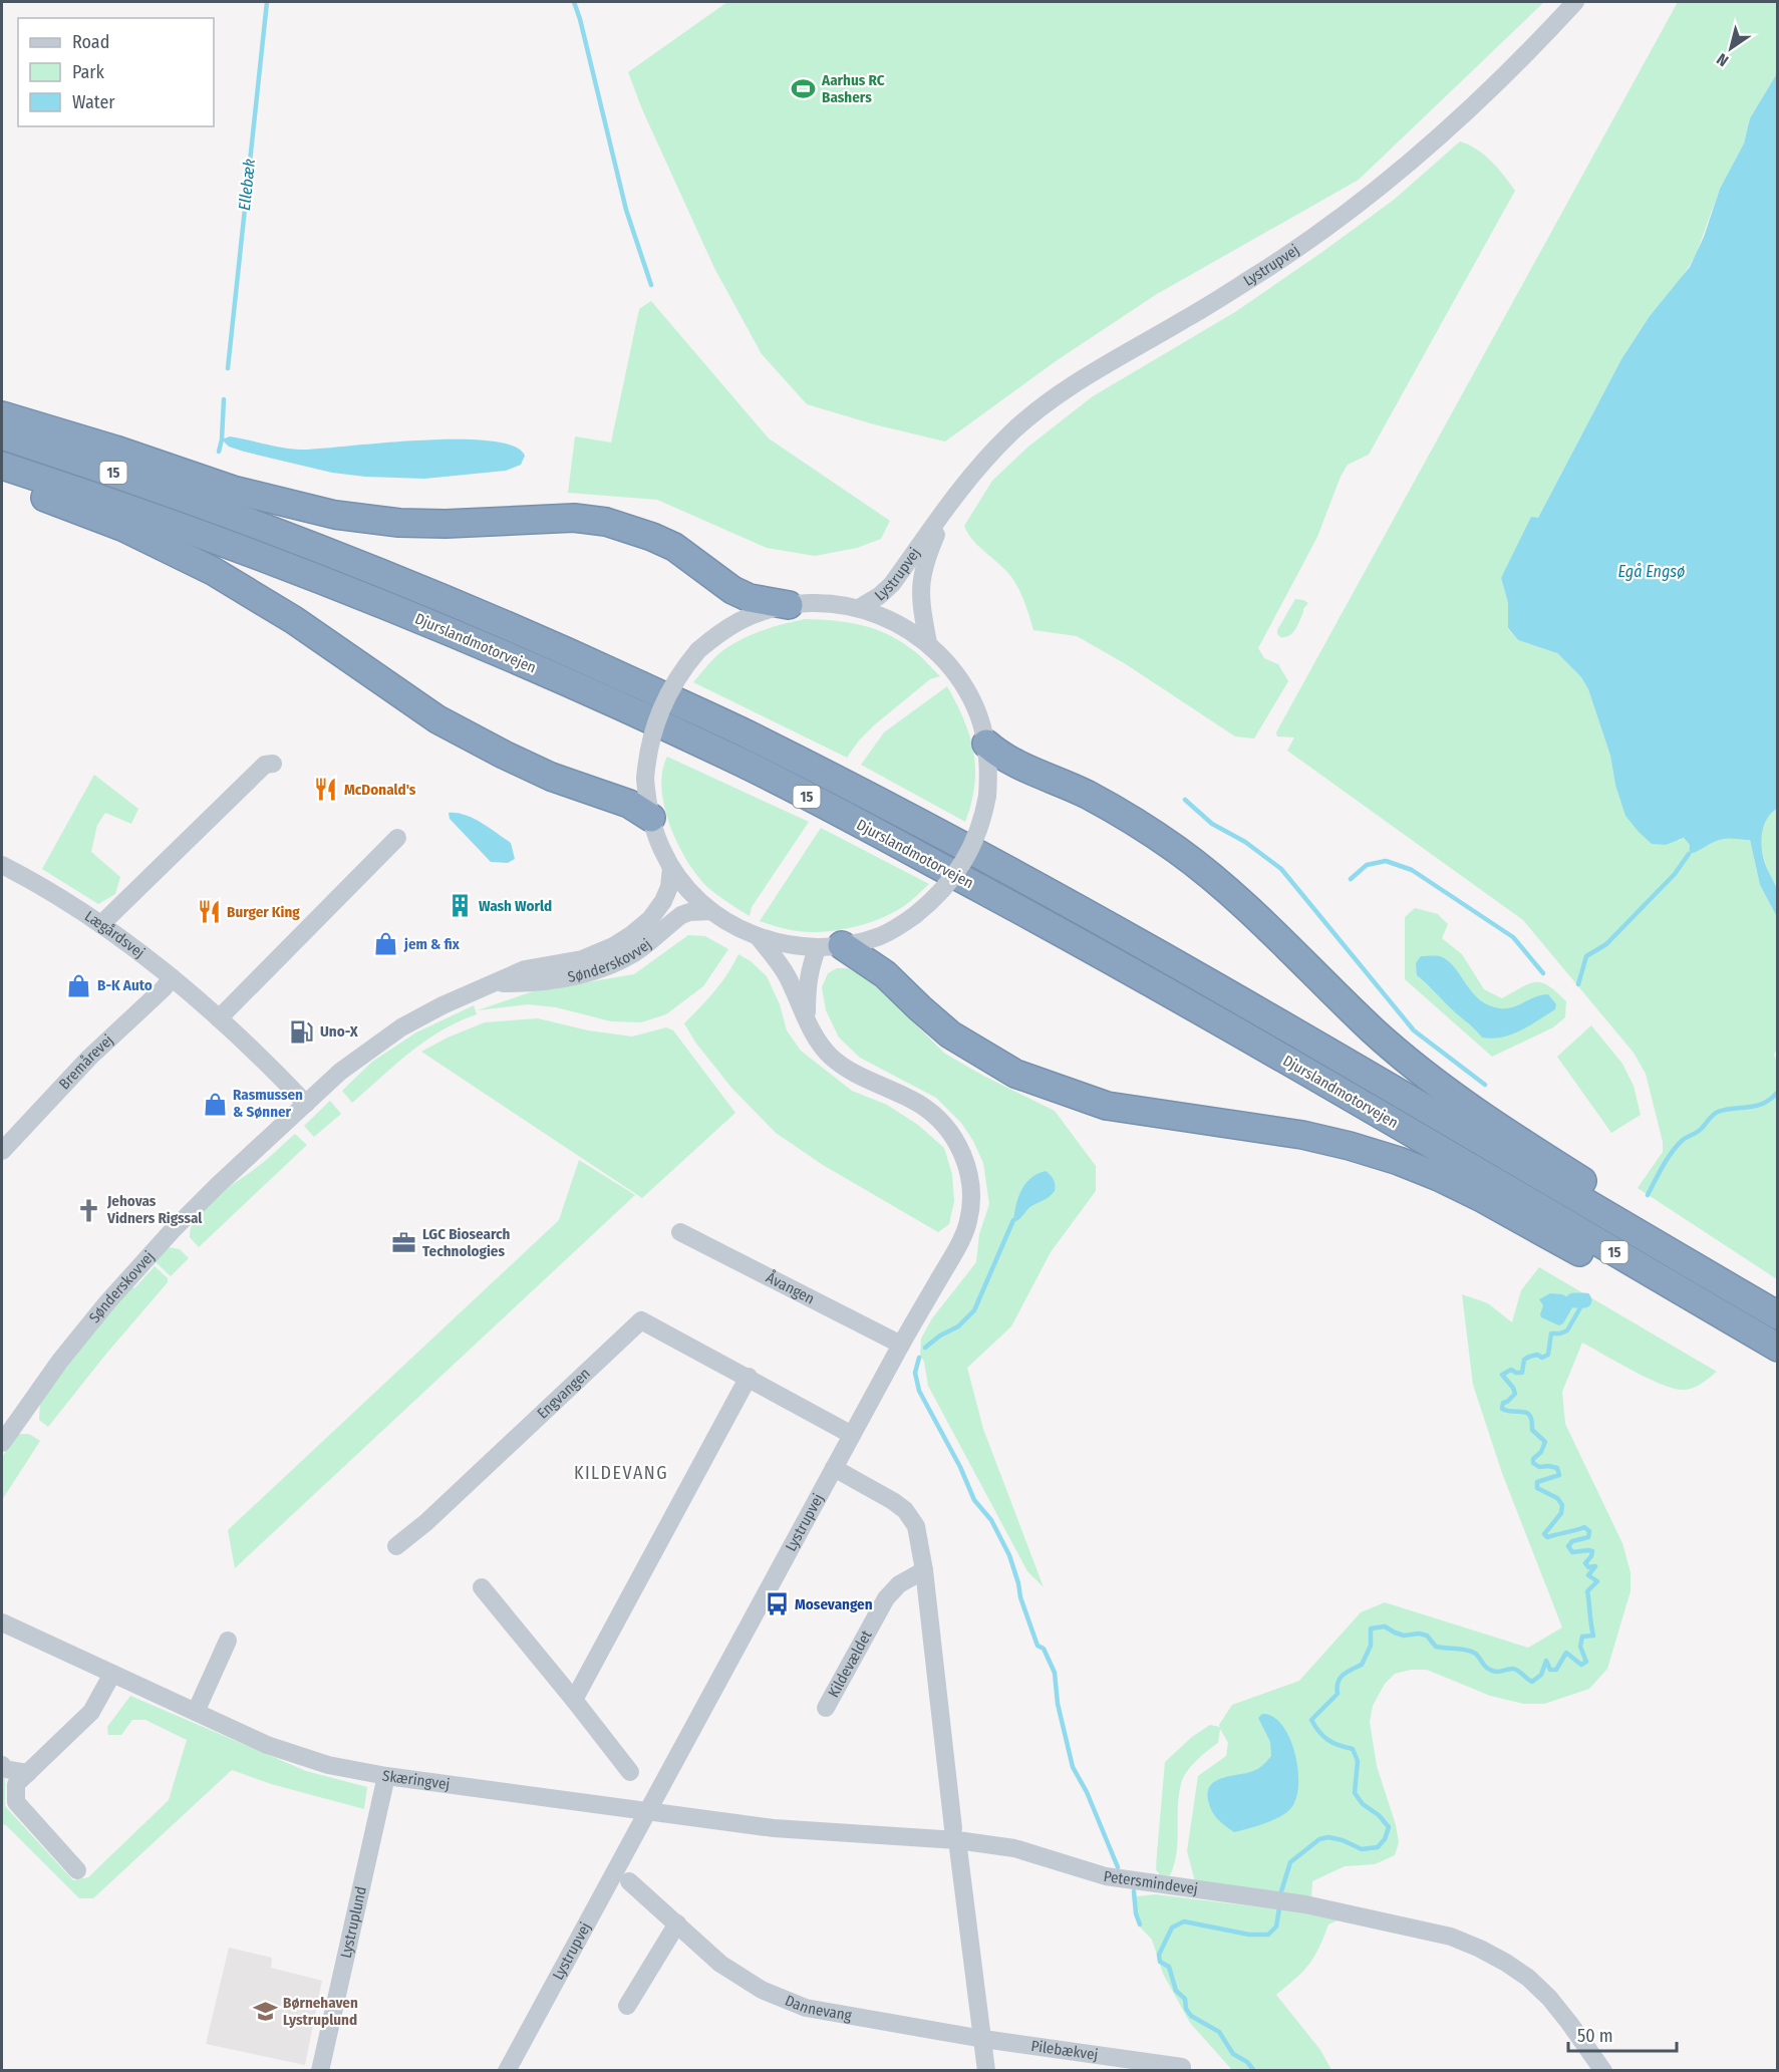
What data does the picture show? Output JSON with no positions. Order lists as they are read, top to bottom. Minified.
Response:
{"streets":{"highway":["15","Djurslandmotorvejen"],"street":["Lystrupvej","Lægårdsvej","Sønderskovvej","Bremårevej","Åvangen","Engvangen","Kildevældet","Skæringvej","Petersmindevej","Lystruplund","Dannevang","Pilebækvej"]},"crossings":[["Lystrupvej","Åvangen"],["Lystrupvej","Engvangen"],["Lystrupvej","Skæringvej"],["Lystrupvej","Petersmindevej"],["Lægårdsvej","Sønderskovvej"],["Lægårdsvej","Bremårevej"],["Skæringvej","Petersmindevej"],["Skæringvej","Lystruplund"],["Dannevang","Pilebækvej"]],"districts":["KILDEVANG"],"water":["Ellebæk","Egå Engsø"],"places":{"sports":["Aarhus RC Bashers"],"restaurant":["McDonald's","Burger King"],"building":["Wash World"],"shop":["jem & fix","B-K Auto","Rasmussen & Sønner"],"fuel station":["Uno-X"],"church":["Jehovas Vidners Rigssal"],"office":["LGC Biosearch Technologies"],"bus stop":["Mosevangen"],"school or university":["Børnehaven Lystruplund"]},"legend":["Road","Park","Water"],"scale_bar":"50 m","north":"bottom left"}
